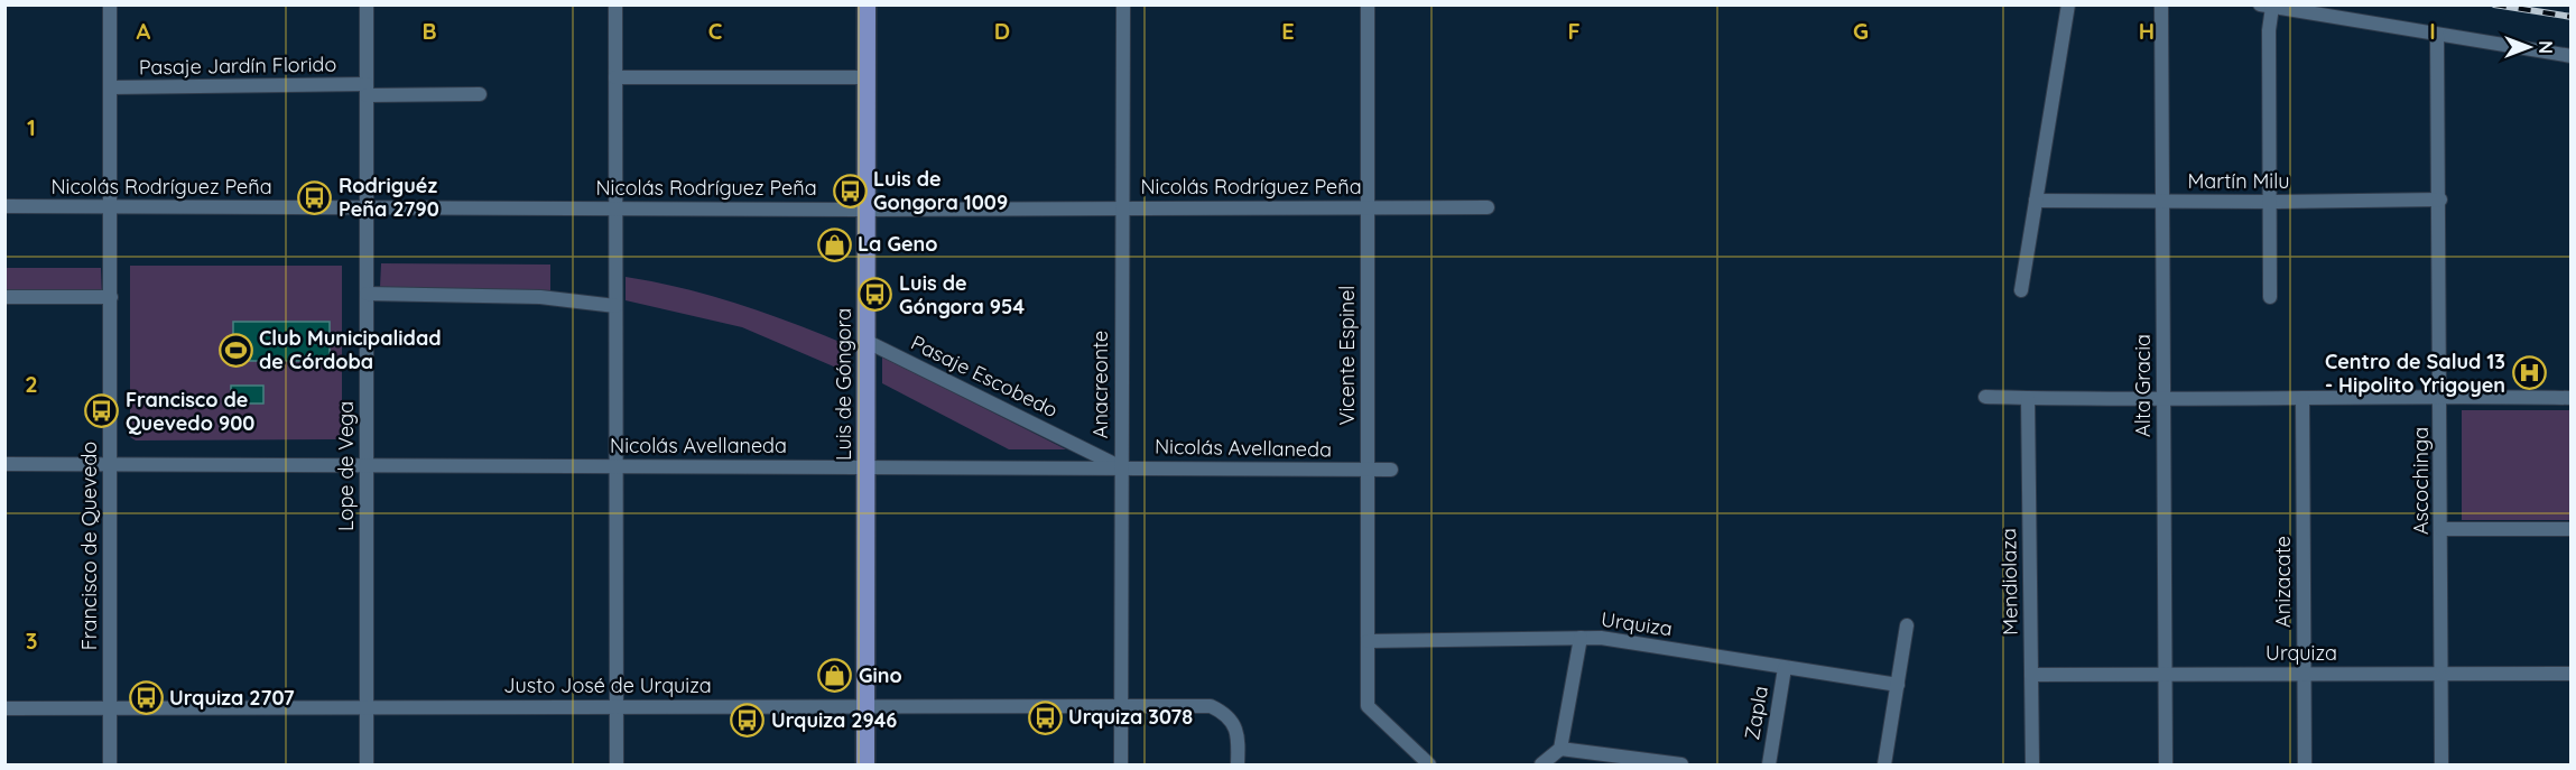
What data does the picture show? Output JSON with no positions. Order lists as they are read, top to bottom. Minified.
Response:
{"streets":{"main road":["Luis de Góngora"],"street":["Pasaje Jardín Florido","Martín Milu","Nicolás Rodríguez Peña","Vicente Espinel","Pasaje Escobedo","Anacreonte","Alta Gracia","Nicolás Avellaneda","Lope de Vega","Ascochinga","Francisco de Quevedo","Mendiolaza","Anizacate","Urquiza","Justo José de Urquiza","Zapla"]},"crossings":[["Pasaje Jardín Florido","Lope de Vega"],["Pasaje Jardín Florido","Francisco de Quevedo"],["Martín Milu","Alta Gracia"],["Martín Milu","Ascochinga"],["Nicolás Rodríguez Peña","Vicente Espinel"],["Nicolás Rodríguez Peña","Luis de Góngora"],["Nicolás Rodríguez Peña","Anacreonte"],["Nicolás Rodríguez Peña","Lope de Vega"],["Nicolás Rodríguez Peña","Francisco de Quevedo"],["Vicente Espinel","Nicolás Avellaneda"],["Vicente Espinel","Urquiza"],["Pasaje Escobedo","Luis de Góngora"],["Pasaje Escobedo","Anacreonte"],["Pasaje Escobedo","Nicolás Avellaneda"],["Luis de Góngora","Nicolás Avellaneda"],["Luis de Góngora","Justo José de Urquiza"],["Anacreonte","Nicolás Avellaneda"],["Anacreonte","Justo José de Urquiza"],["Alta Gracia","Urquiza"],["Nicolás Avellaneda","Lope de Vega"],["Nicolás Avellaneda","Francisco de Quevedo"],["Lope de Vega","Justo José de Urquiza"],["Ascochinga","Urquiza"],["Francisco de Quevedo","Justo José de Urquiza"],["Mendiolaza","Urquiza"],["Anizacate","Urquiza"],["Urquiza","Zapla"]],"places":{"bus stop":["Luis de Gongora 1009","Rodriguéz Peña 2790","Luis de Góngora 954","Francisco de Quevedo 900","Urquiza 2707","Urquiza 3078","Urquiza 2946"],"shop":["La Geno","Gino"],"sports":["Club Municipalidad de Córdoba"],"hospital":["Centro de Salud 13 - Hipolito Yrigoyen"]},"north":"right","grid":{"columns":["A","B","C","D","E","F","G","H","I"],"rows":["1","2","3"]}}
